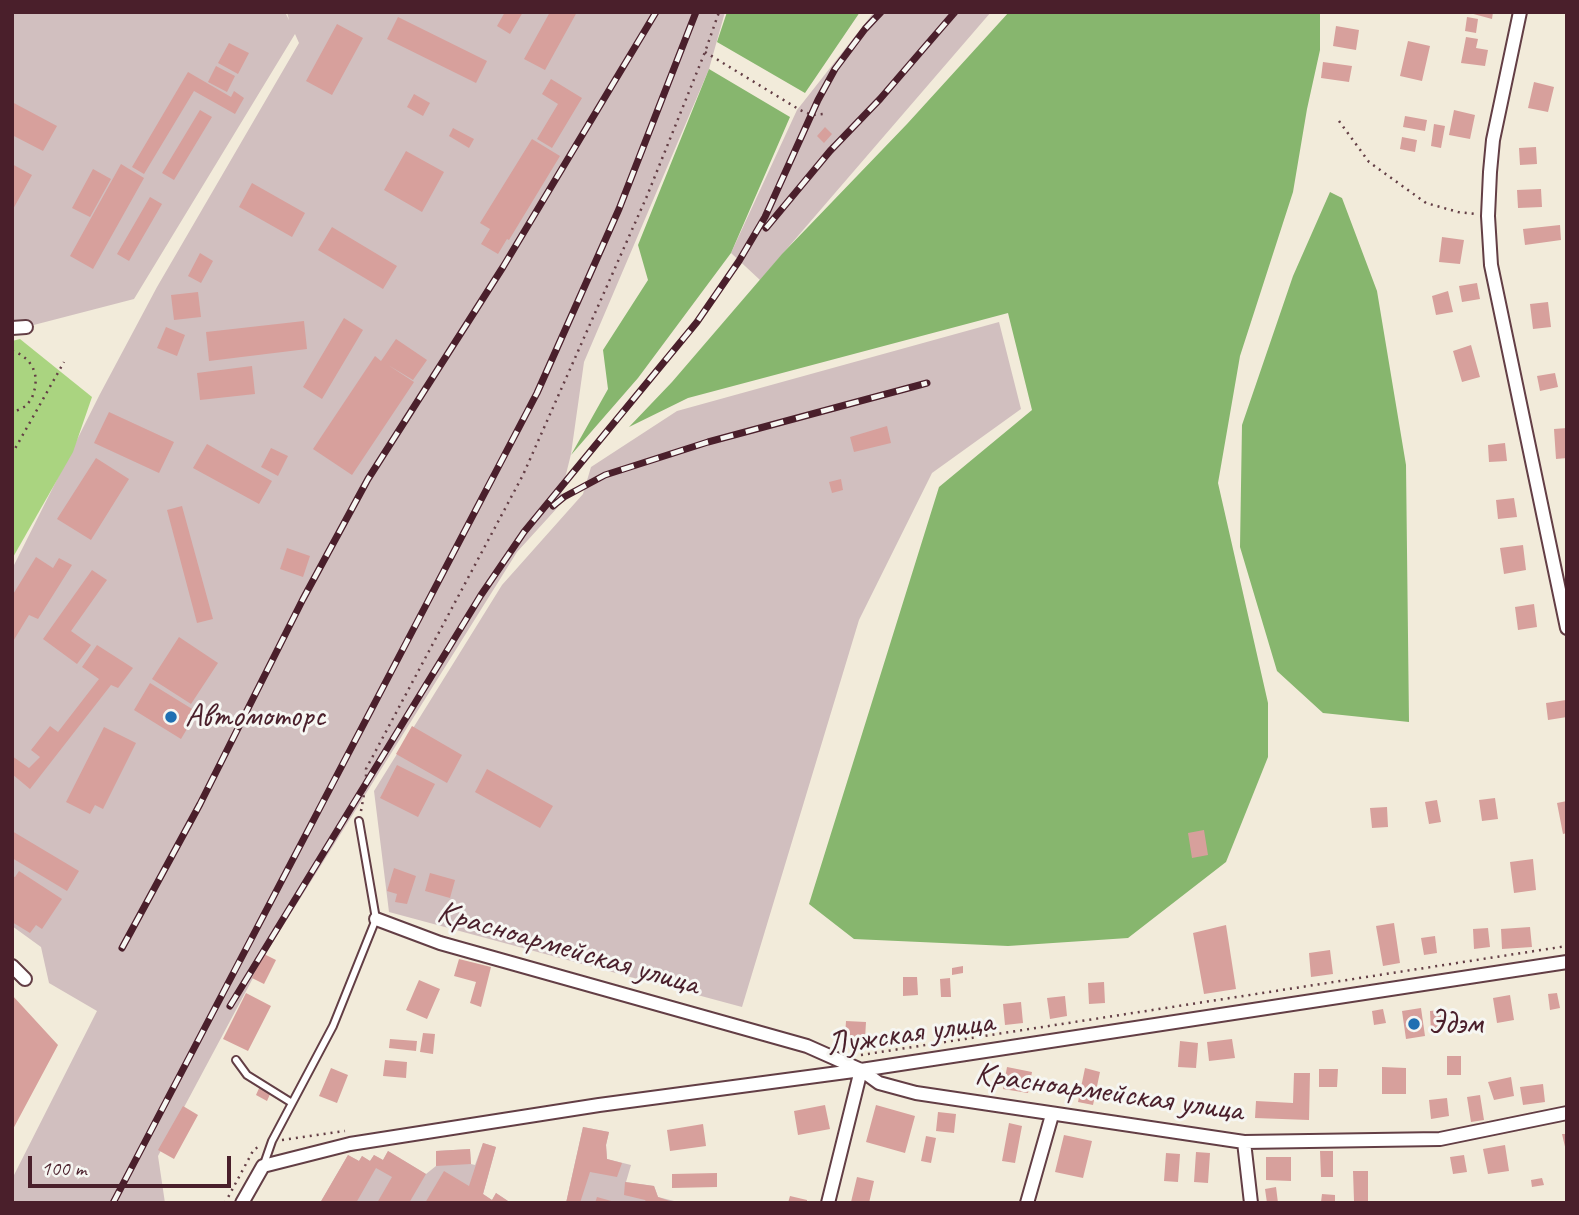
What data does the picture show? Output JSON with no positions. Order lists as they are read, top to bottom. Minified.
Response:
{"streets":{"street":["Красноармейская улица","Лужская улица"]},"crossings":[["Красноармейская улица","Лужская улица"]],"places":["Автомоторс","Эдэм"],"scale_bar":"100 m"}
